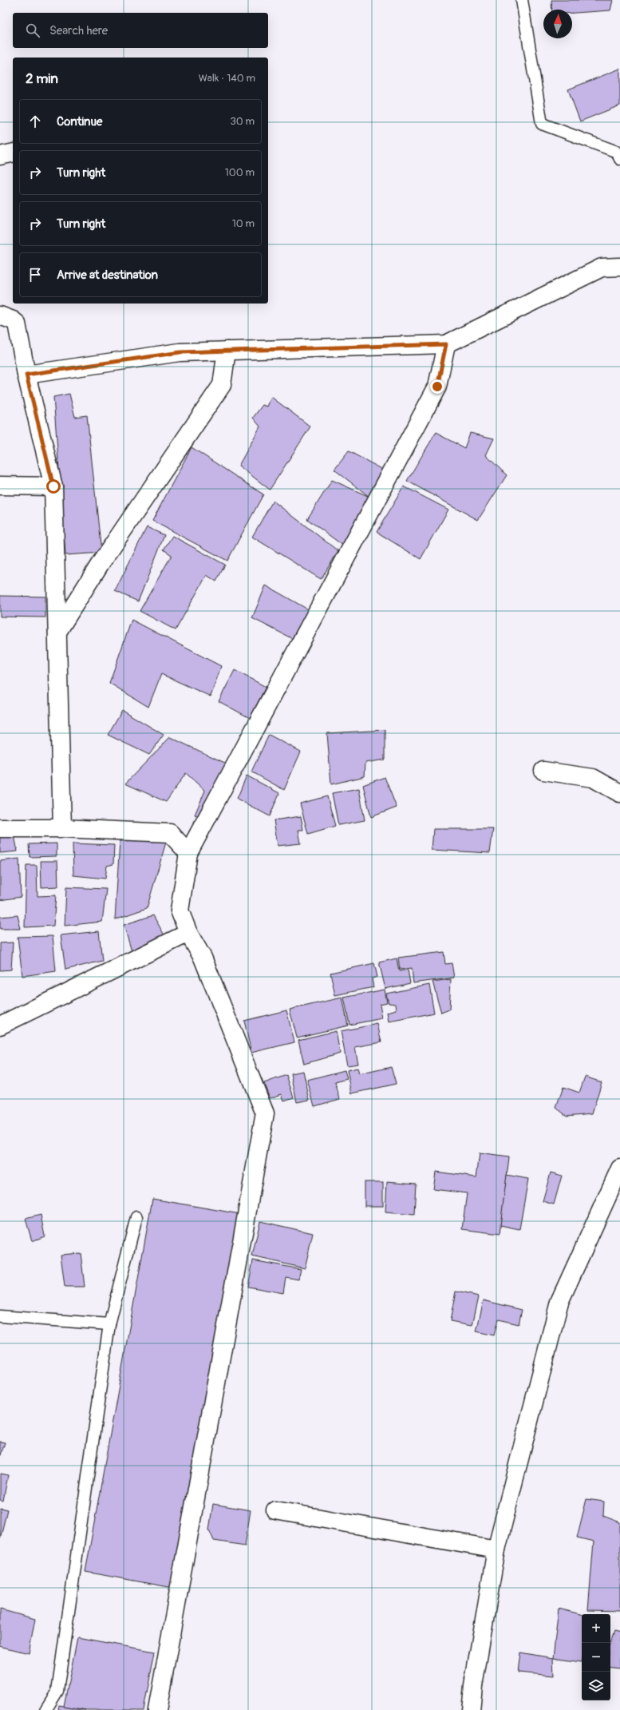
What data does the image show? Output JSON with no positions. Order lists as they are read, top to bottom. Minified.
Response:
{"north":"top","page":{"search":"Search here","heading":["2 min","Walk · 140 m"],"list":[["Continue","30 m"],["Turn right","100 m"],["Turn right","10 m"],"Arrive at destination"],"map_buttons":["+","−"]}}
